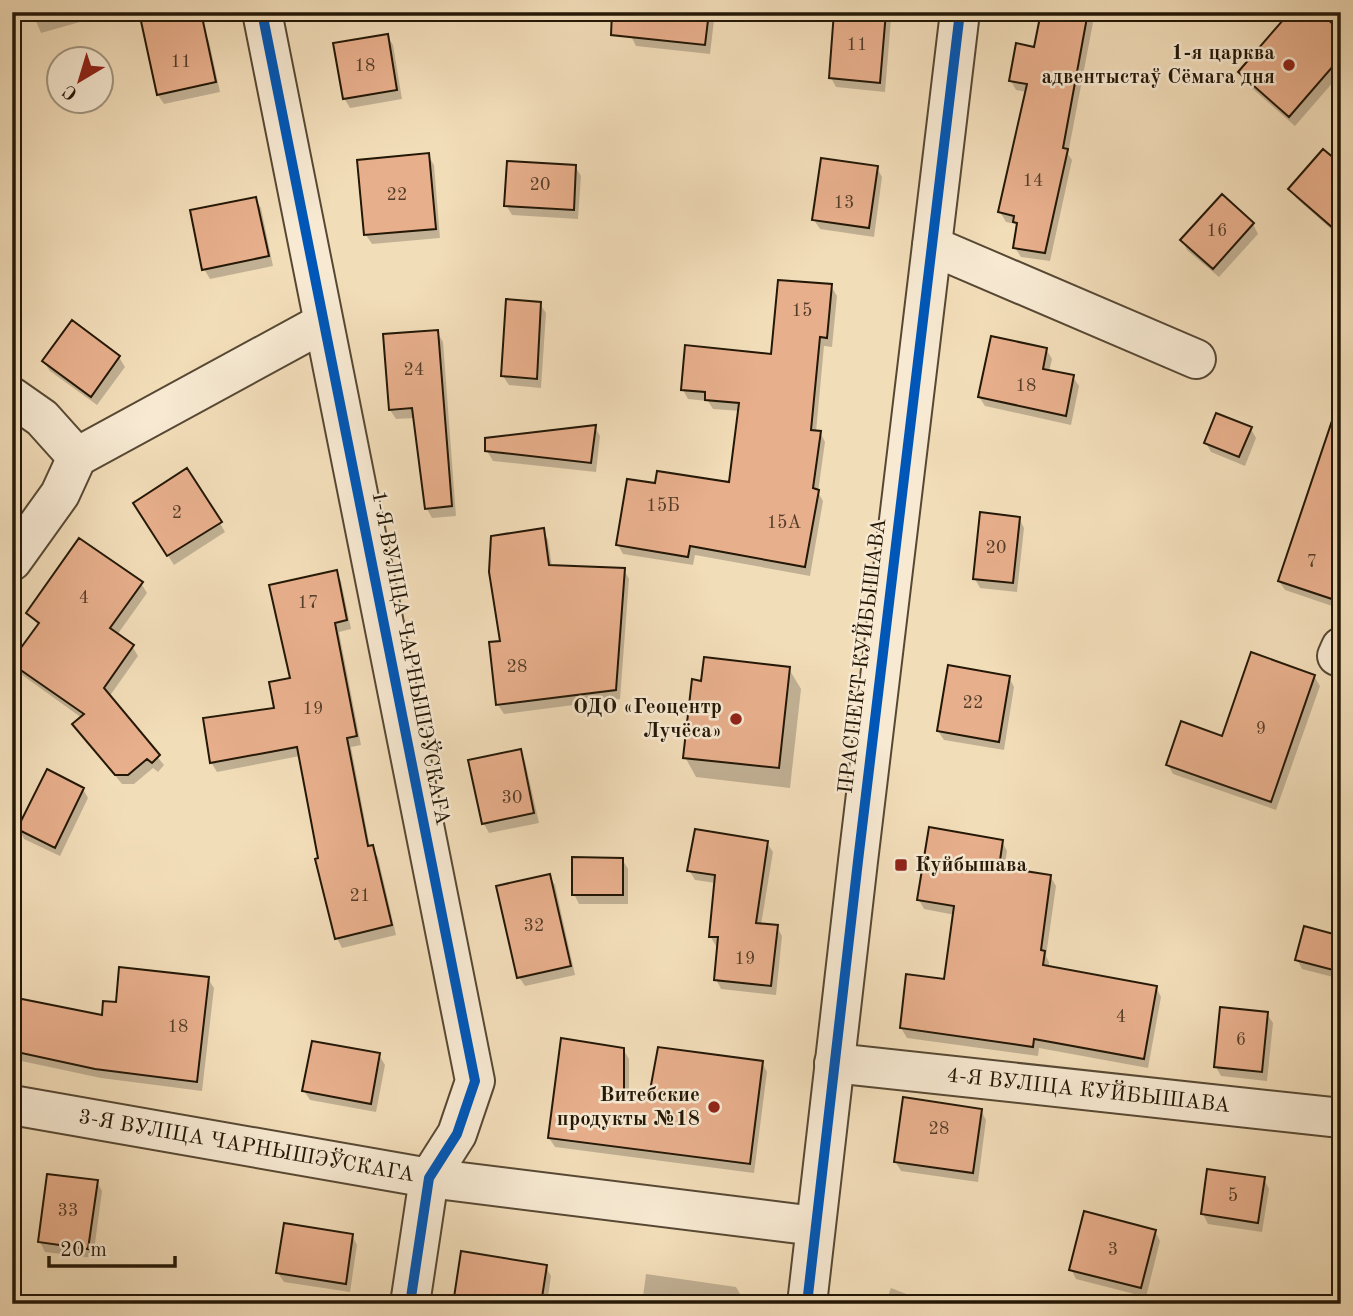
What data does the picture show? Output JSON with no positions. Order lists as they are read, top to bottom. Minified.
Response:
{"streets":{"street":["ПРАСПЕКТ КУЙБЫШАВА","1-Я ВУЛІЦА ЧАРНЫШЭЎСКАГА","4-Я ВУЛІЦА КУЙБЫШАВА","3-Я ВУЛІЦА ЧАРНЫШЭЎСКАГА"]},"crossings":[["ПРАСПЕКТ КУЙБЫШАВА","4-Я ВУЛІЦА КУЙБЫШАВА"],["ПРАСПЕКТ КУЙБЫШАВА","3-Я ВУЛІЦА ЧАРНЫШЭЎСКАГА"],["1-Я ВУЛІЦА ЧАРНЫШЭЎСКАГА","3-Я ВУЛІЦА ЧАРНЫШЭЎСКАГА"]],"places":{"other":["1-я царква адвентыстаў Сёмага дня","ОДО «Геоцентр Лучёса»","Витебские продукты №18"],"transit":["Куйбышава"]},"house_numbers":["11","11","18","14","20","22","13","16","15","24","18","15Б","2","15А","20","7","4","17","28","22","19","9","30","21","32","19","4","18","6","28","5","33","3"],"scale_bar":"20 m","north":"bottom left"}
